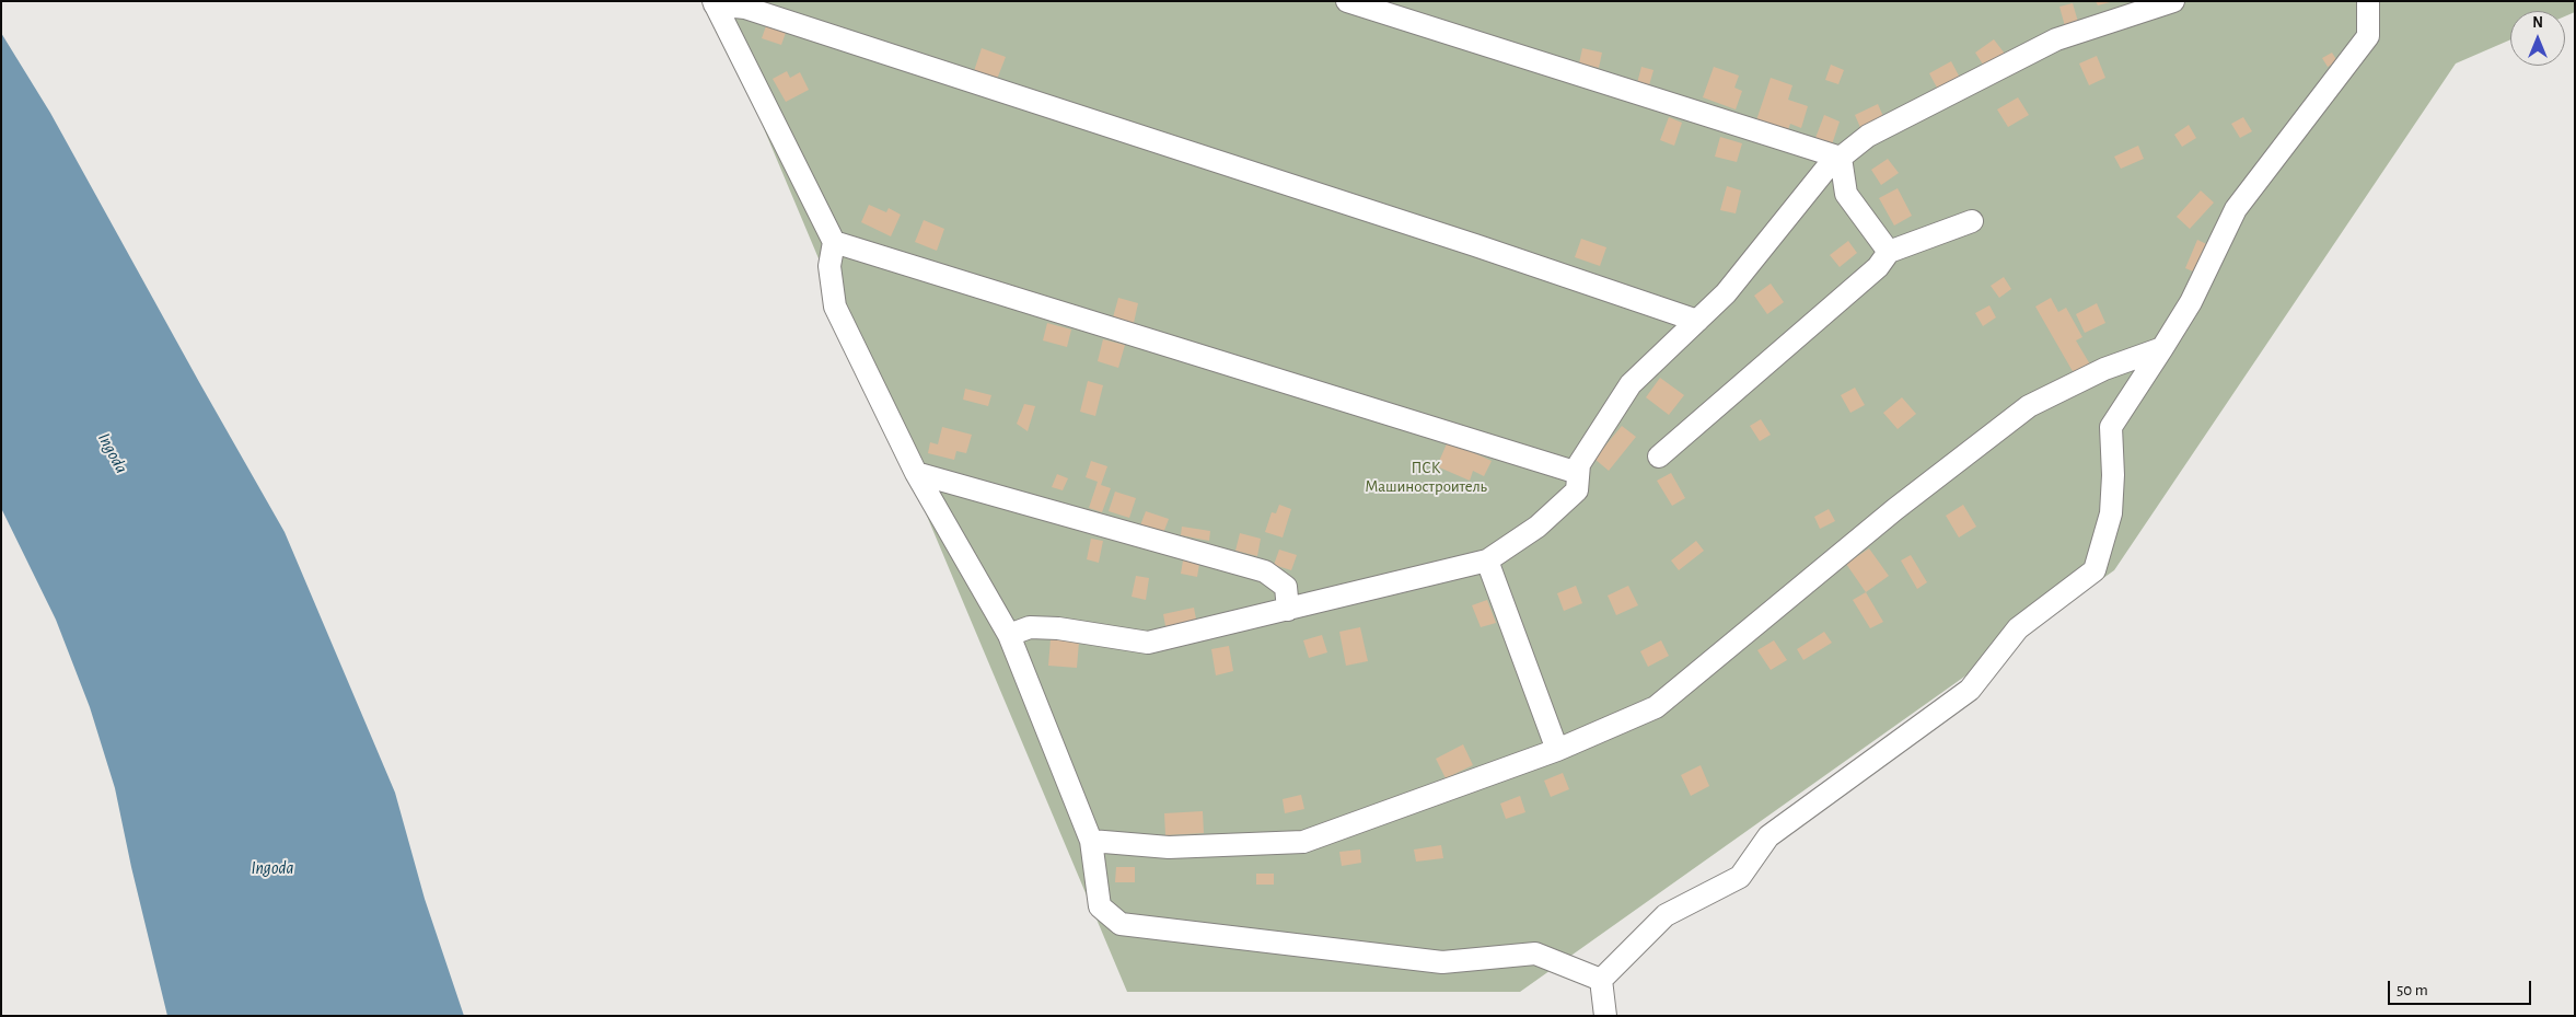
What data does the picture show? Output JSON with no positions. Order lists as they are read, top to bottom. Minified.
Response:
{"water":["Ingoda"],"parks":["ПСК Машиностроитель"],"scale_bar":"50 m","north":"top"}
